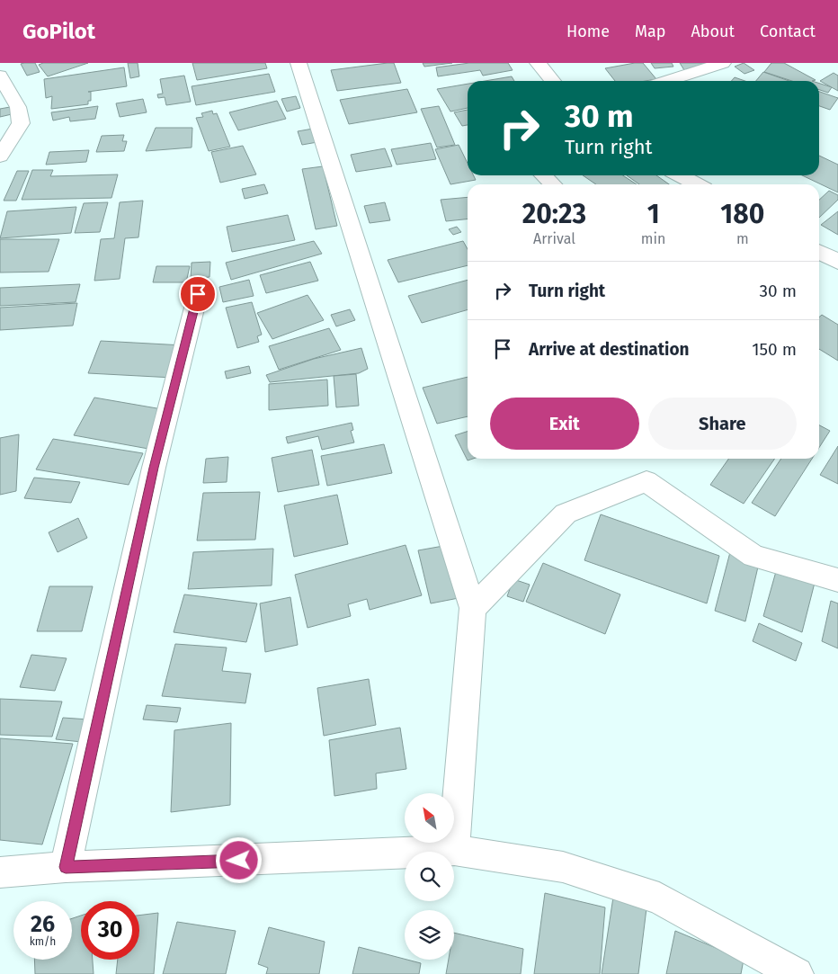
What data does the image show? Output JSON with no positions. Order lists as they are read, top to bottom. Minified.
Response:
{"north":"top left","page":{"header":"GoPilot","nav":["Home","Map","About","Contact"],"turn":["30 m","Turn right"],"eta":["20:23","Arrival","1","min","180","m"],"list":[{"name":"Turn right","value":"30 m"},{"name":"Arrive at destination","value":"150 m"}],"buttons":["Exit","Share"],"speed":"26 km/h","limit":"30"}}
